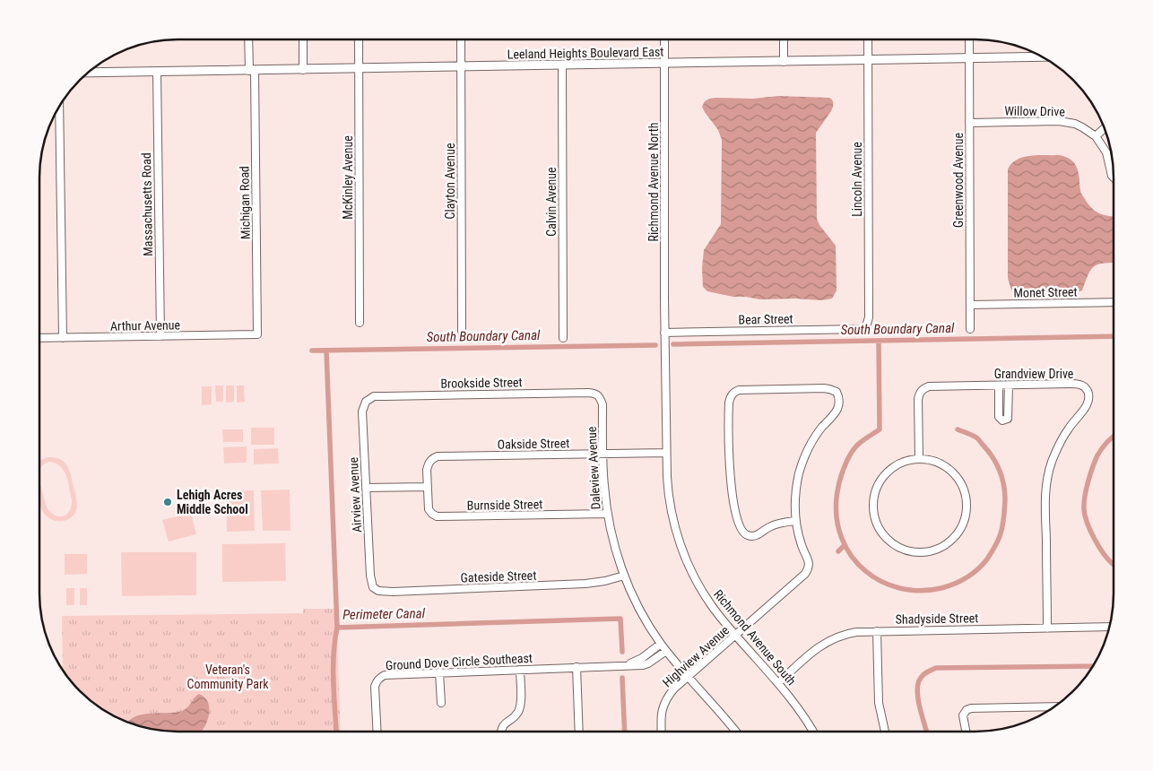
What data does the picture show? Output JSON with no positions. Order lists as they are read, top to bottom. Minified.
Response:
{"streets":{"main road":["Leeland Heights Boulevard East"],"street":["Willow Drive","McKinley Avenue","Lincoln Avenue","Greenwood Avenue","Clayton Avenue","Richmond Avenue North","Calvin Avenue","Michigan Road","Massachusetts Road","Monet Street","Bear Street","Arthur Avenue","Grandview Drive","Brookside Street","Oakside Street","Daleview Avenue","Airview Avenue","Burnside Street","Gateside Street","Shadyside Street","Richmond Avenue South","Highview Avenue","Ground Dove Circle Southeast"]},"crossings":[["Leeland Heights Boulevard East","McKinley Avenue"],["Leeland Heights Boulevard East","Lincoln Avenue"],["Leeland Heights Boulevard East","Greenwood Avenue"],["Leeland Heights Boulevard East","Clayton Avenue"],["Leeland Heights Boulevard East","Richmond Avenue North"],["Leeland Heights Boulevard East","Calvin Avenue"],["Leeland Heights Boulevard East","Michigan Road"],["Leeland Heights Boulevard East","Massachusetts Road"],["Willow Drive","Greenwood Avenue"],["Lincoln Avenue","Bear Street"],["Greenwood Avenue","Monet Street"],["Richmond Avenue North","Bear Street"],["Richmond Avenue North","Richmond Avenue South"],["Michigan Road","Arthur Avenue"],["Massachusetts Road","Arthur Avenue"],["Bear Street","Richmond Avenue South"],["Grandview Drive","Shadyside Street"],["Brookside Street","Daleview Avenue"],["Brookside Street","Airview Avenue"],["Oakside Street","Daleview Avenue"],["Oakside Street","Burnside Street"],["Oakside Street","Richmond Avenue South"],["Daleview Avenue","Burnside Street"],["Daleview Avenue","Gateside Street"],["Daleview Avenue","Highview Avenue"],["Daleview Avenue","Ground Dove Circle Southeast"],["Airview Avenue","Gateside Street"],["Shadyside Street","Richmond Avenue South"],["Richmond Avenue South","Highview Avenue"]],"water":["South Boundary Canal","Perimeter Canal"],"parks":["Veteran's Community Park"],"places":["Lehigh Acres Middle School"]}
